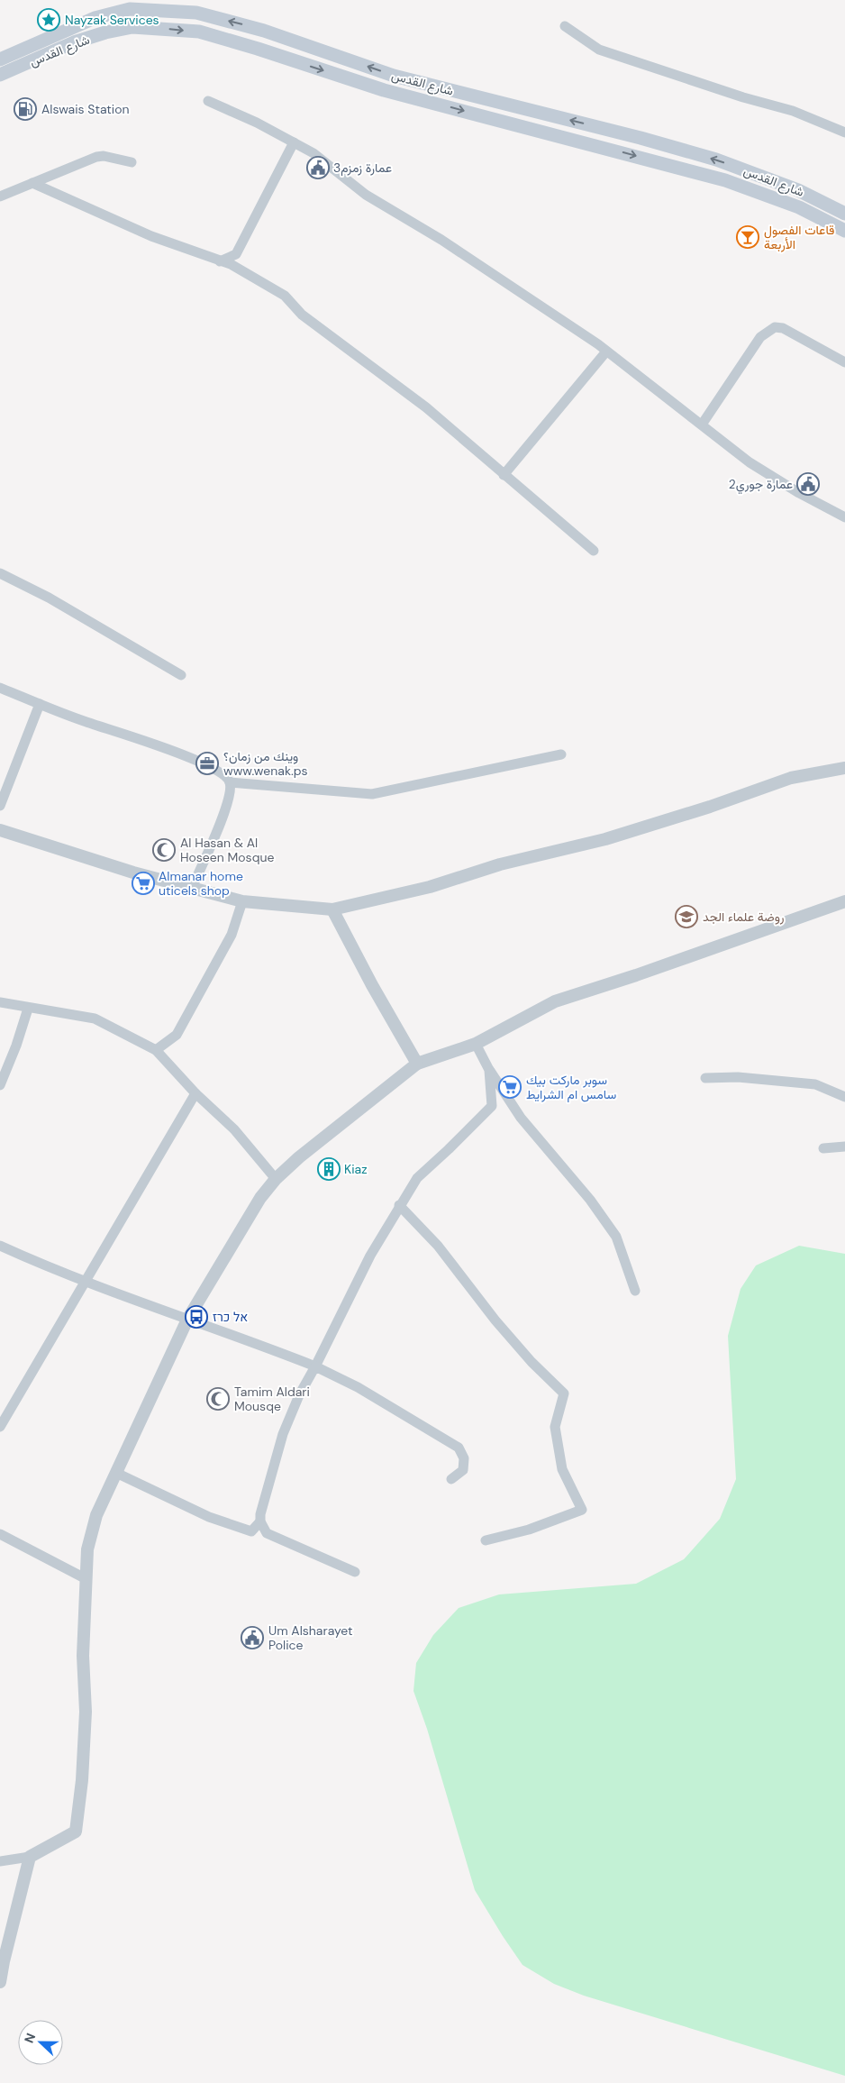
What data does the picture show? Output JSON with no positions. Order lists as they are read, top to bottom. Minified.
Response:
{"streets":{"main road":["شارع القدس"]},"places":{"place":["Nayzak Services"],"fuel station":["Alswais Station"],"public building":["عمارة زمزم3","عمارة جوري2","Um Alsharayet Police"],"bar":["قاعات الفصول الأربعة"],"office":["وينك من زمان؟ www.wenak.ps"],"mosque":["Al Hasan & Al Hoseen Mosque","Tamim Aldari Mousqe"],"supermarket":["Almanar home uticels shop","سوبر ماركت بيك سامس ام الشرايط"],"school or university":["روضة علماء الجد"],"building":["Kiaz"],"bus stop":["אל כרז"]},"north":"left"}
